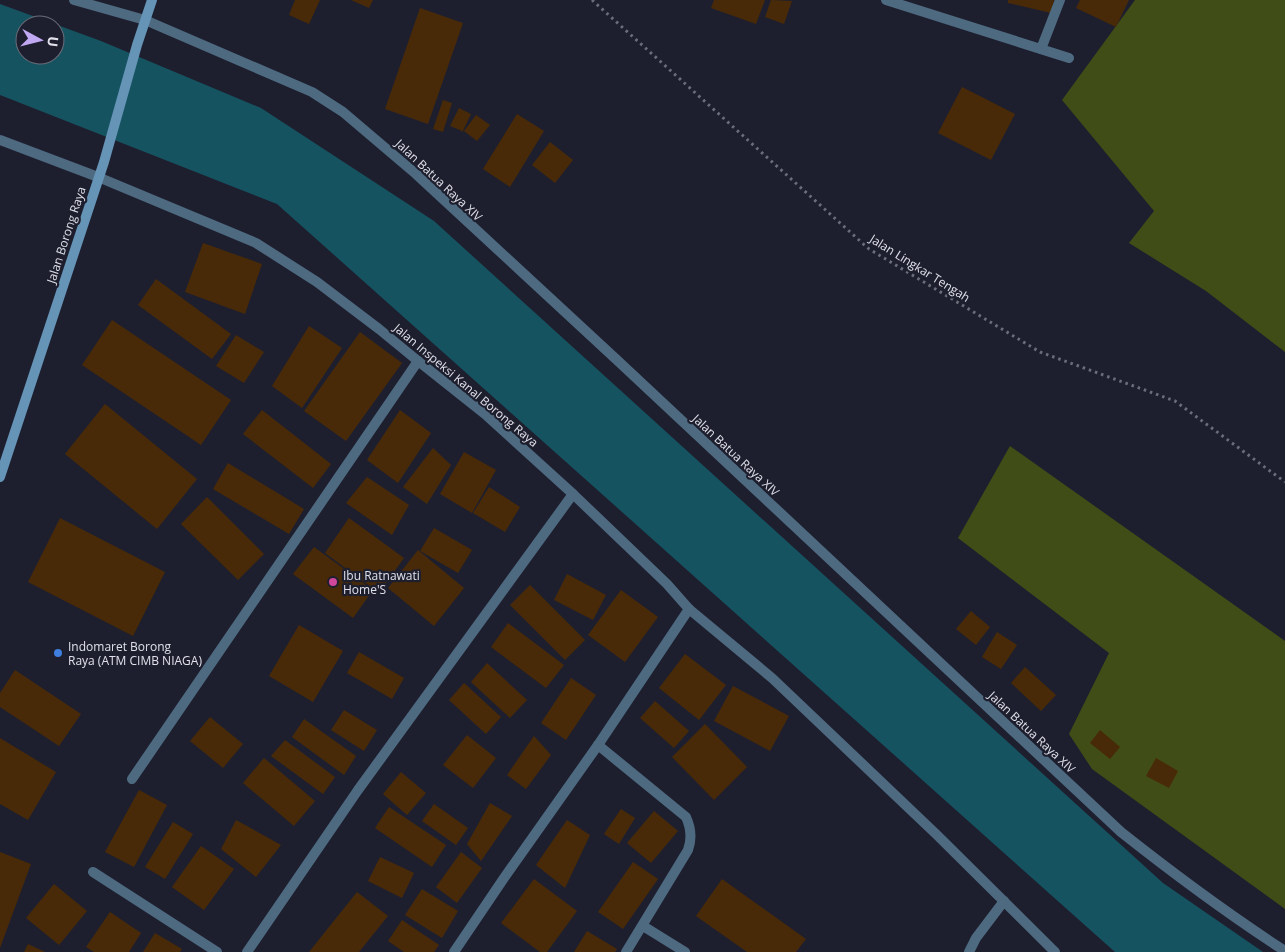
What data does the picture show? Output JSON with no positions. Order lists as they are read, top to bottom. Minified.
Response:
{"streets":{"main road":["Jalan Borong Raya"],"street":["Jalan Batua Raya XIV","Jalan Inspeksi Kanal Borong Raya"],"path":["Jalan Lingkar Tengah"]},"crossings":[["Jalan Batua Raya XIV","Jalan Borong Raya"],["Jalan Borong Raya","Jalan Inspeksi Kanal Borong Raya"]],"places":["Ibu Ratnawati Home'S","Indomaret Borong Raya (ATM CIMB NIAGA)"],"north":"right"}
